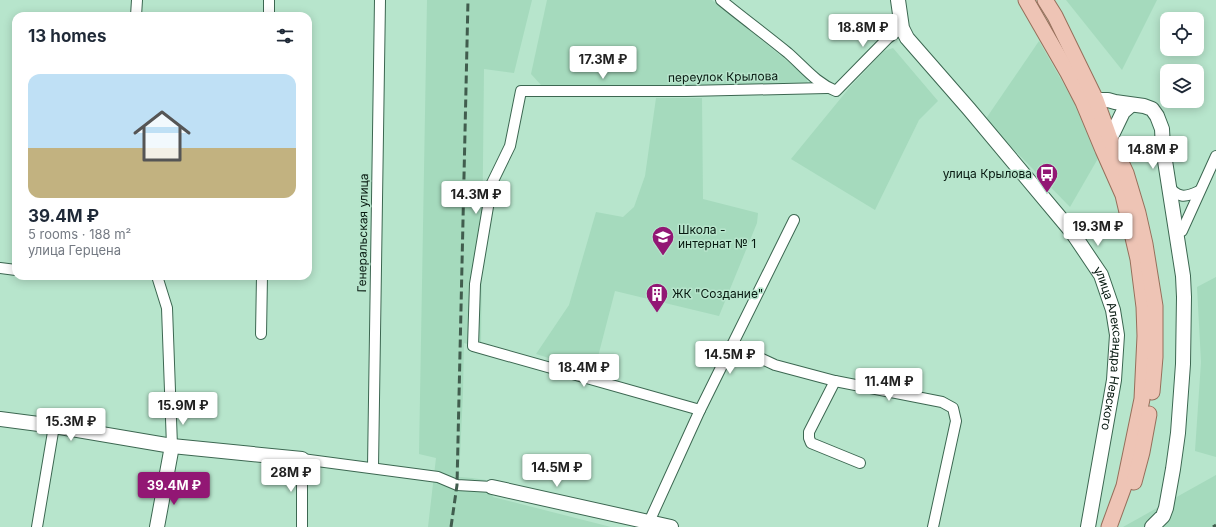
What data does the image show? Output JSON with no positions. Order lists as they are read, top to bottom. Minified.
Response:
{"streets":{"street":["переулок Крылова","Генеральская улица","улица Александра Невского"]},"places":{"bus stop":["улица Крылова"],"school or university":["Школа - интернат № 1"],"building":["ЖК \"Создание\""]},"page":{"heading":"13 homes","price":["18.8M ₽","17.3M ₽","14.8M ₽","14.3M ₽","19.3M ₽","14.5M ₽","18.4M ₽","11.4M ₽","15.9M ₽","15.3M ₽","14.5M ₽","28M ₽","39.4M ₽"],"list":[{"name":"39.4M ₽","note":"5 rooms · 188 m² · улица Герцена"}]}}
